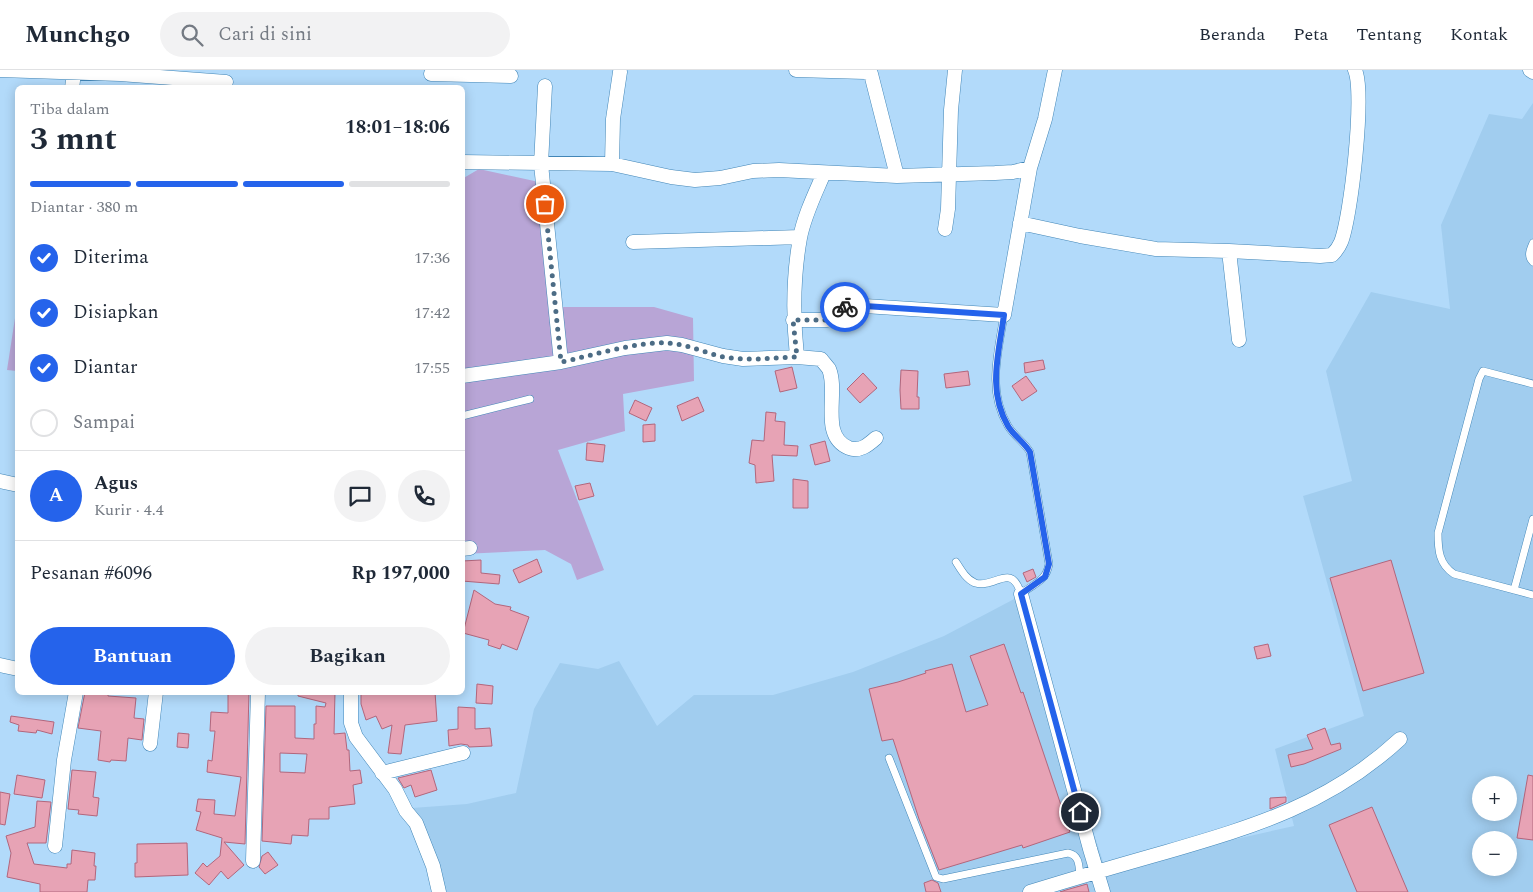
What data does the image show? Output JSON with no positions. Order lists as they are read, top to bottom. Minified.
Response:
{"page":{"header":"Munchgo","search":"Cari di sini","nav":["Beranda","Peta","Tentang","Kontak"],"heading":["3 mnt","Tiba dalam","18:01–18:06"],"panel":["Agus","Kurir · 4.4","Pesanan #6096","Rp 197,000"],"bar":"Diantar · 380 m","list":[["Diterima","17:36"],["Disiapkan","17:42"],["Diantar","17:55"],"Sampai"],"round":"A","buttons":["Bantuan","Bagikan"],"map_buttons":["+","−"]}}
